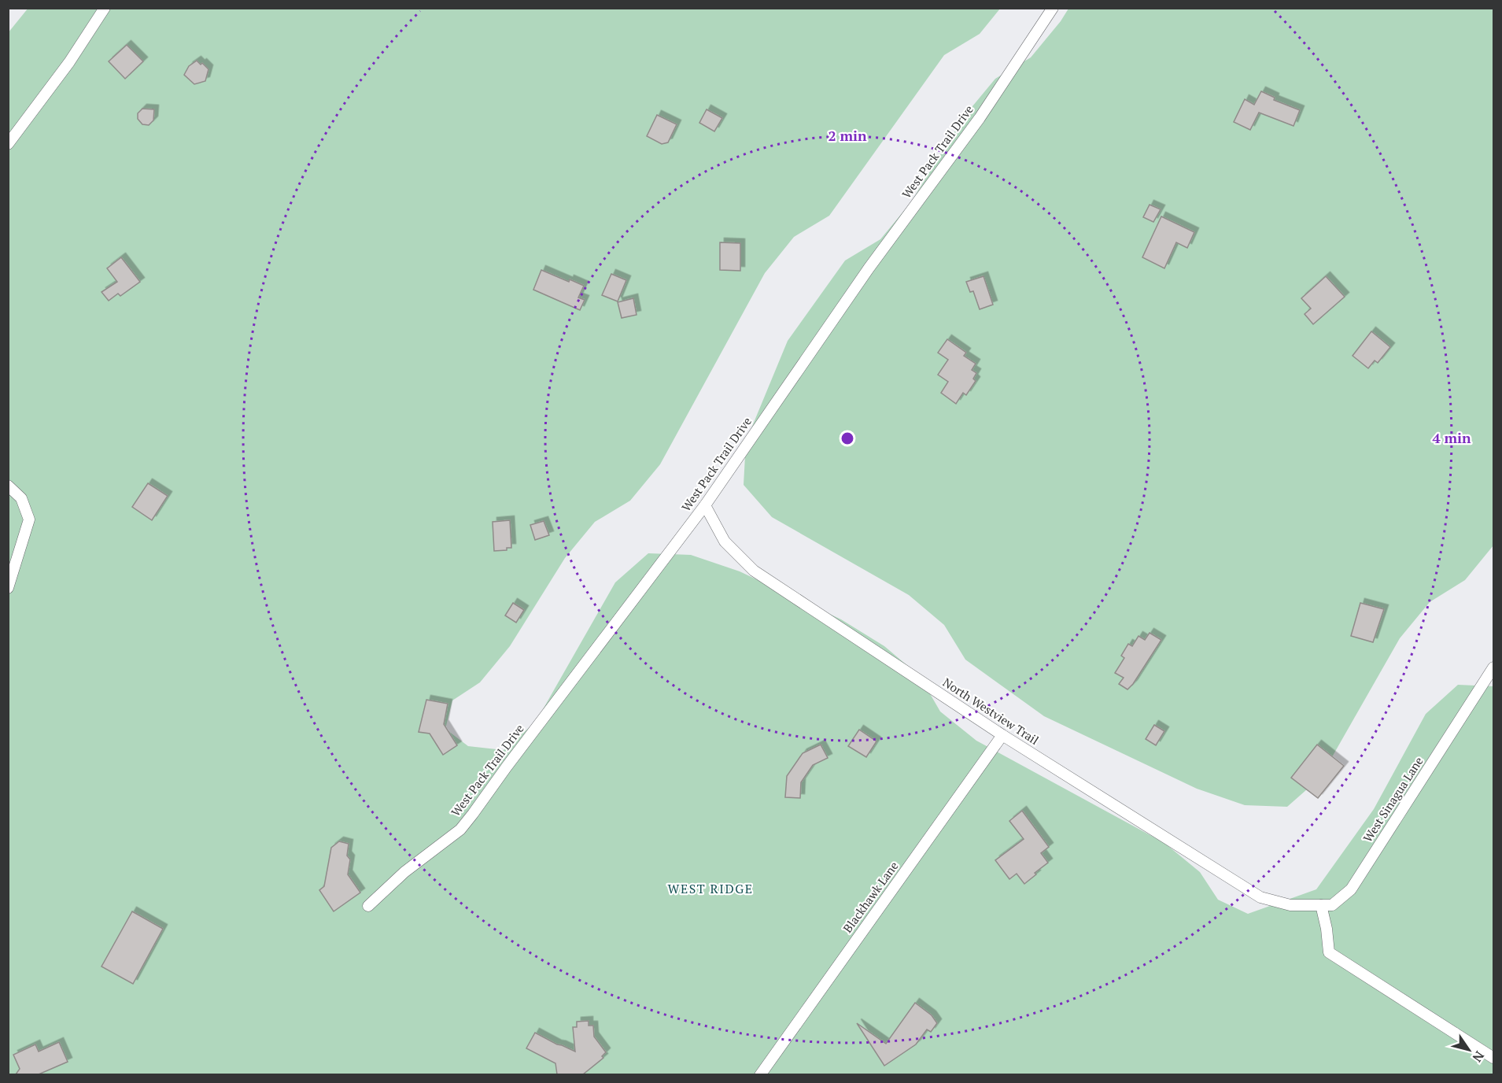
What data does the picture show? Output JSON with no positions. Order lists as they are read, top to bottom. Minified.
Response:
{"streets":{"street":["West Pack Trail Drive","North Westview Trail","West Sinagua Lane","Blackhawk Lane"]},"crossings":[["West Pack Trail Drive","North Westview Trail"],["North Westview Trail","West Sinagua Lane"],["North Westview Trail","Blackhawk Lane"]],"districts":["WEST RIDGE"],"north":"bottom right","rings":["2 min","4 min"]}
